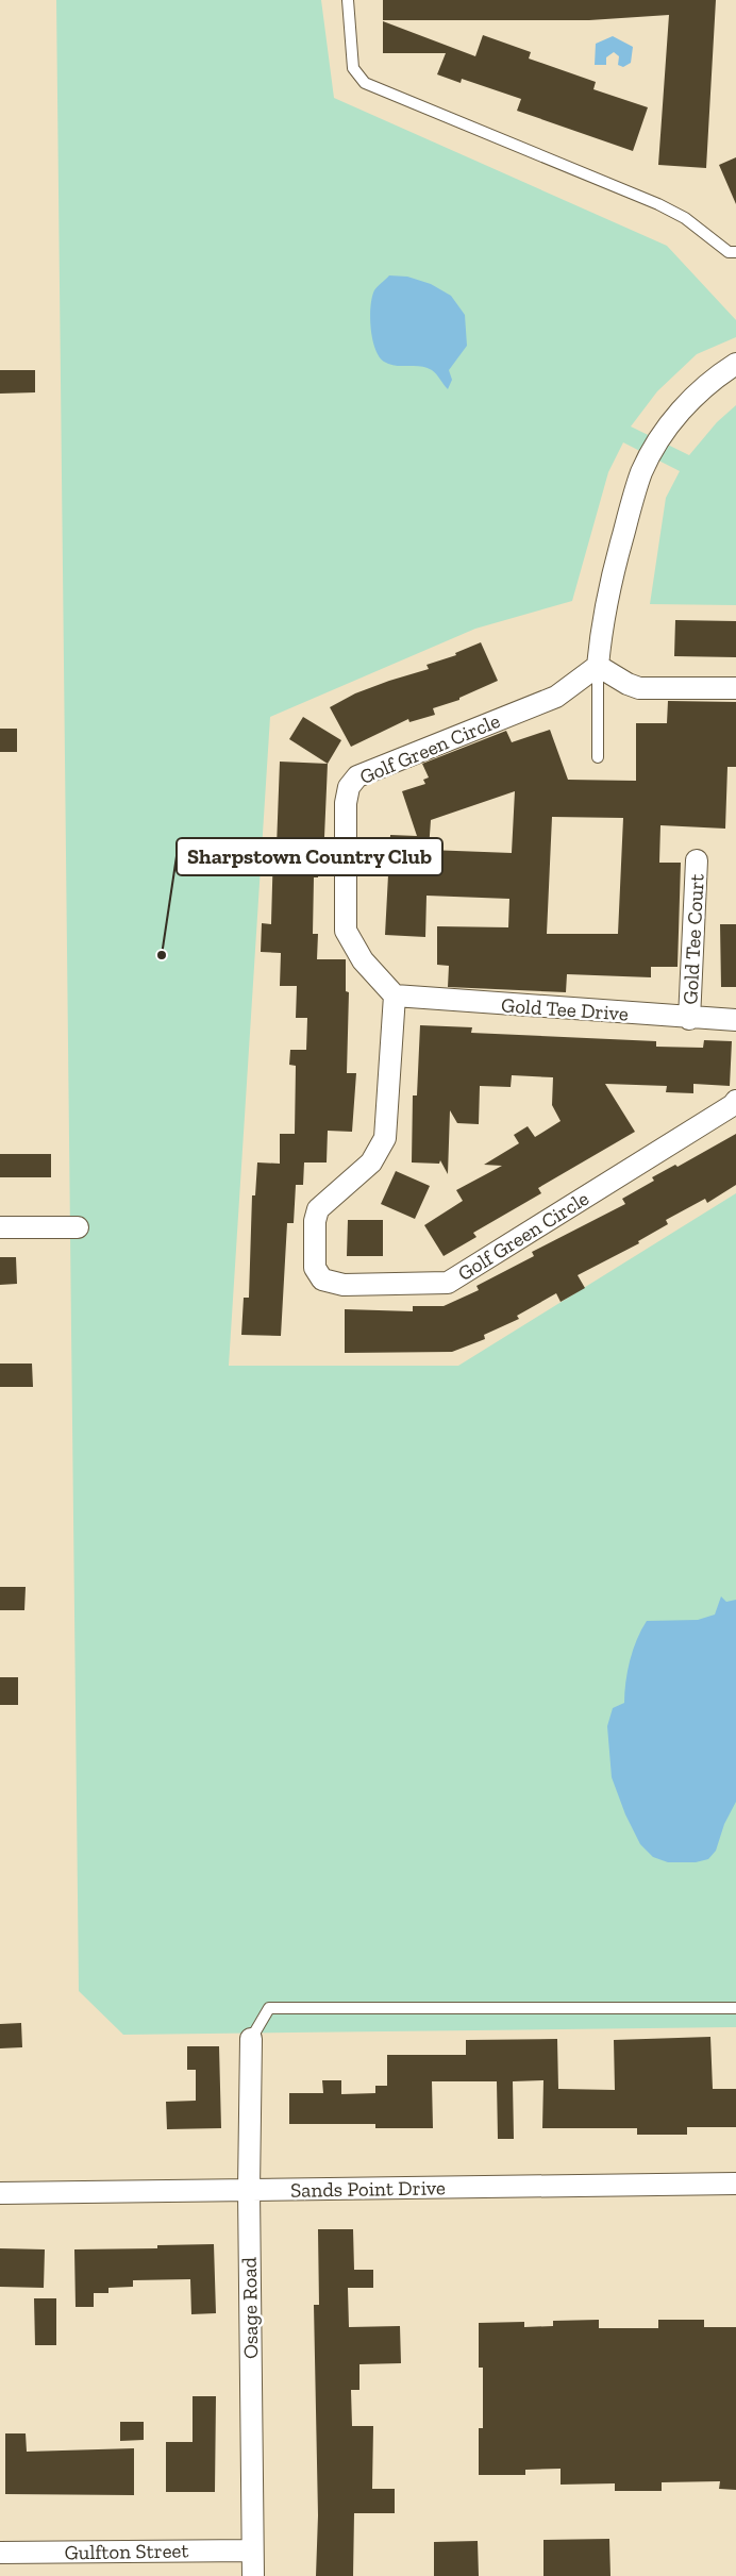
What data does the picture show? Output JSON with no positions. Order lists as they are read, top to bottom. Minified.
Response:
{"streets":{"street":["Golf Green Circle","Gold Tee Court","Gold Tee Drive","Sands Point Drive","Osage Road","Gulfton Street"]},"crossings":[["Golf Green Circle","Gold Tee Drive"],["Gold Tee Court","Gold Tee Drive"],["Sands Point Drive","Osage Road"],["Osage Road","Gulfton Street"]],"places":["Sharpstown Country Club"]}
